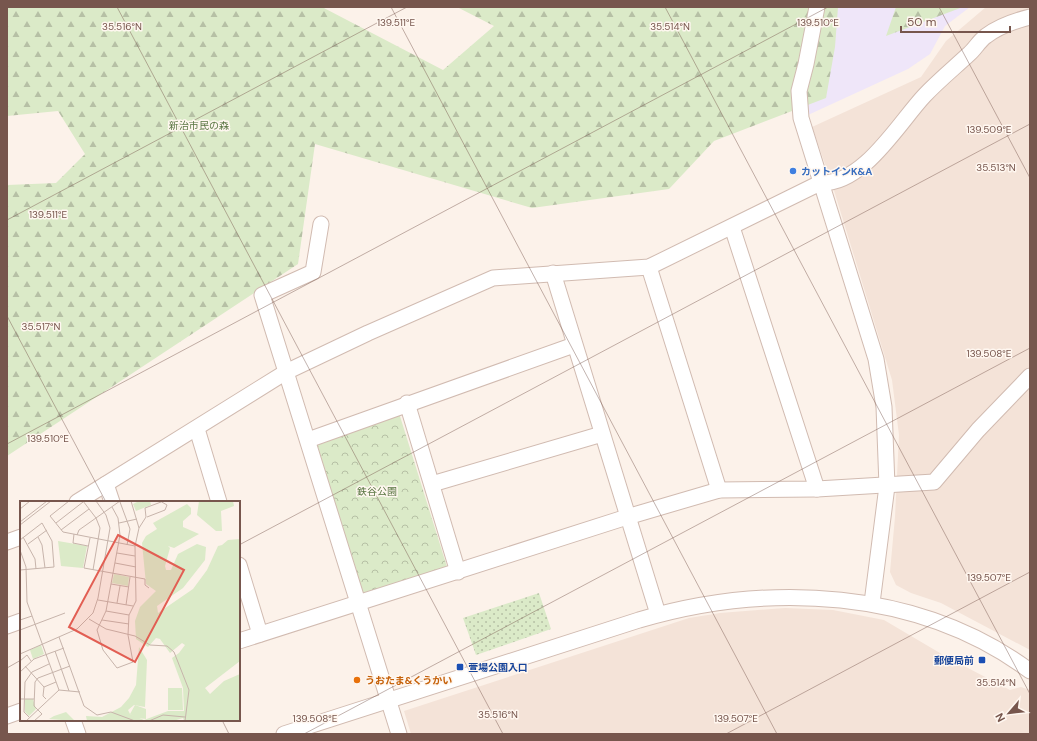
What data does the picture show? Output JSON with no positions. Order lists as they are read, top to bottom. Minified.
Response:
{"parks":["新治市民の森","鉄谷公園"],"places":{"other":["カットインK&A","うおたま&くうかい"],"transit":["郵便局前","萱場公園入口"]},"scale_bar":"50 m","north":"bottom left","coordinates":["139.511°E","139.510°E","35.516°N","35.514°N","139.509°E","35.513°N","35.517°N","139.508°E","139.507°E"]}
